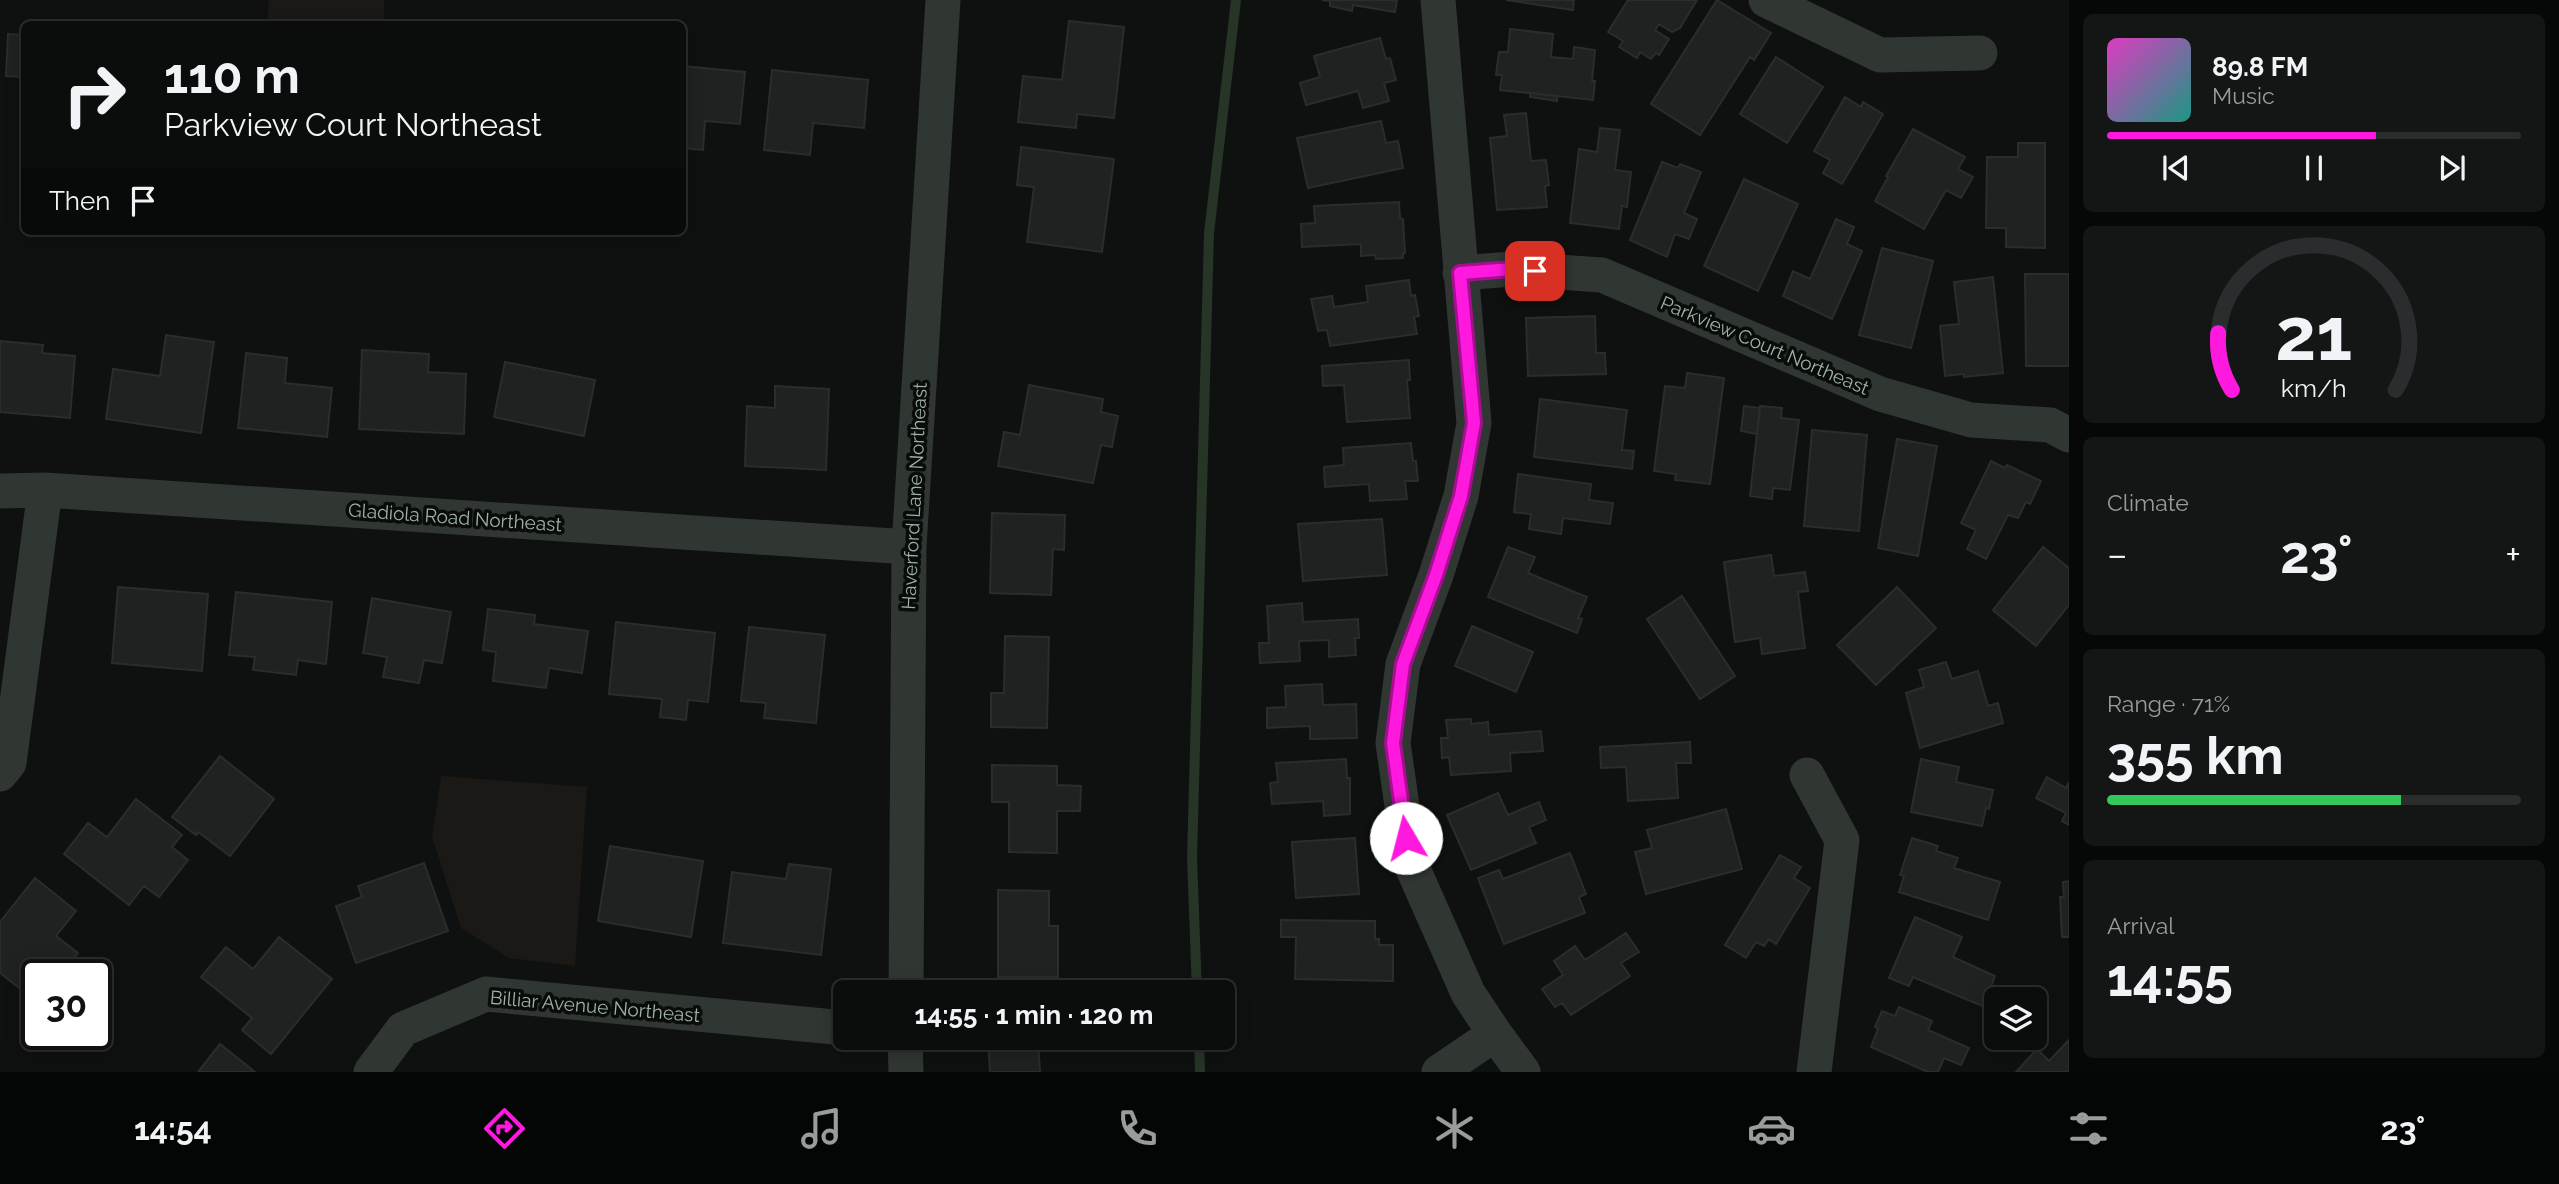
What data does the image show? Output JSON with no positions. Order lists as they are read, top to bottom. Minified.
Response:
{"streets":{"street":["Parkview Court Northeast","Haverford Lane Northeast","Gladiola Road Northeast","Billiar Avenue Northeast"]},"crossings":[["Haverford Lane Northeast","Gladiola Road Northeast"]],"page":{"turn":["110 m","Parkview Court Northeast"],"song":["89.8 FM","Music"],"then":"Then","tile":["Climate",["Range · 71%","355 km"],["Arrival","14:55"]],"heat":["−","23°","+"],"limit":"30","trip":"14:55 · 1 min · 120 m","tabs":["14:54","23°"],"gauge":["21","km/h"]}}
